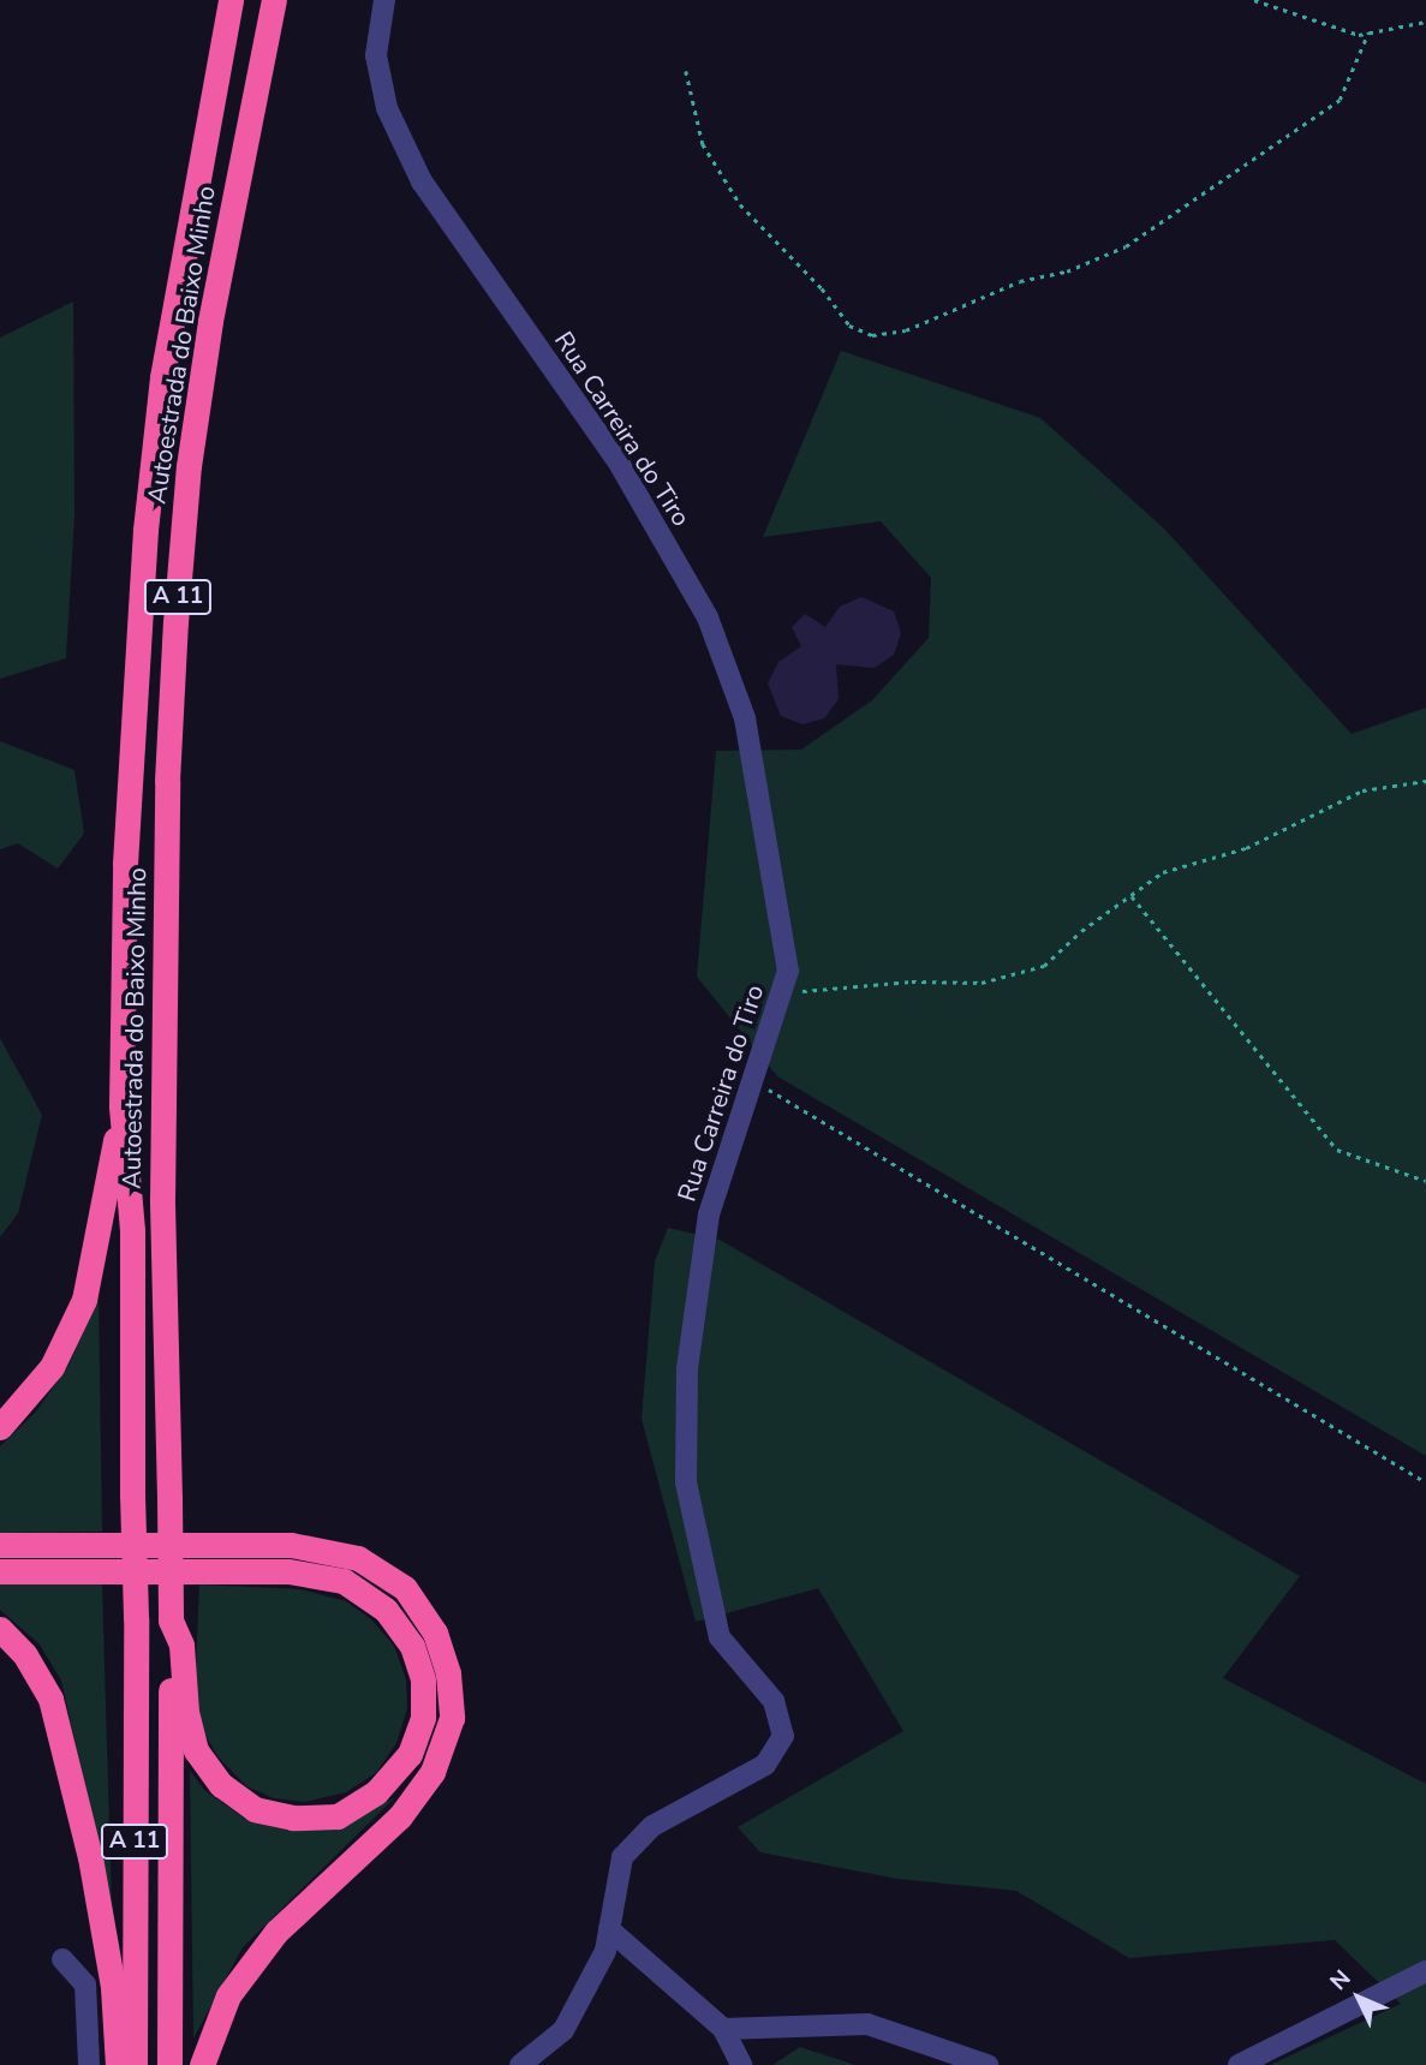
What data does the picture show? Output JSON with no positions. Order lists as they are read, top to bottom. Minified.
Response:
{"streets":{"highway":["Autoestrada do Baixo Minho","A 11"],"street":["Rua Carreira do Tiro"]},"north":"top left"}
